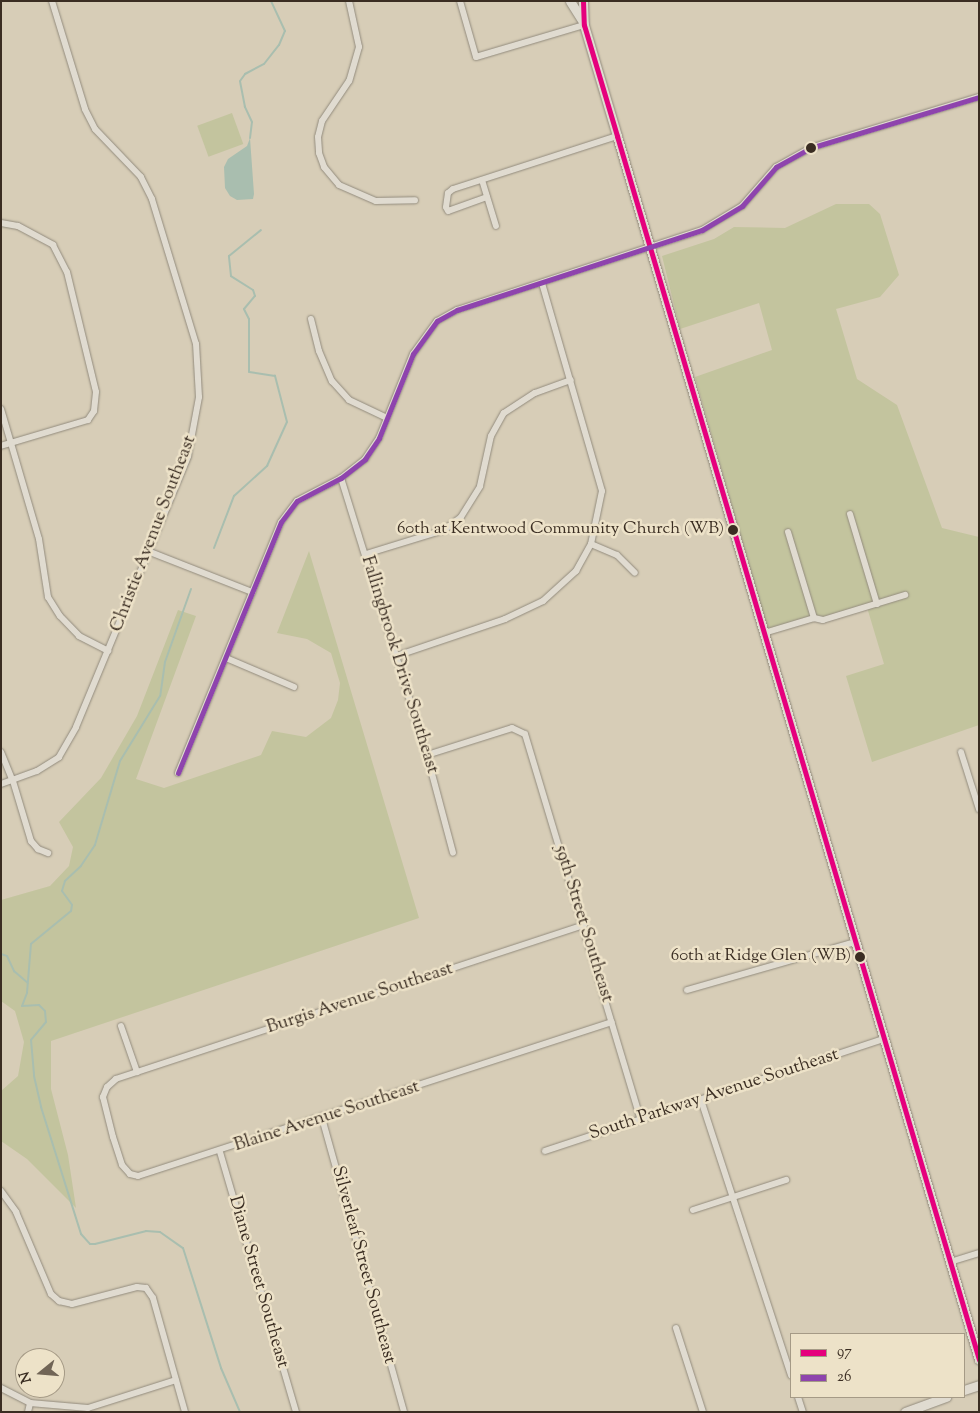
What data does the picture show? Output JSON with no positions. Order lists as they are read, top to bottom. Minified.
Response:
{"streets":{"street":["Christie Avenue Southeast","Fallingbrook Drive Southeast","59th Street Southeast","Burgis Avenue Southeast","South Parkway Avenue Southeast","Blaine Avenue Southeast","Silverleaf Street Southeast","Diane Street Southeast"]},"crossings":[["Fallingbrook Drive Southeast","59th Street Southeast"],["59th Street Southeast","Burgis Avenue Southeast"],["59th Street Southeast","South Parkway Avenue Southeast"],["59th Street Southeast","Blaine Avenue Southeast"],["Burgis Avenue Southeast","Blaine Avenue Southeast"],["Blaine Avenue Southeast","Silverleaf Street Southeast"],["Blaine Avenue Southeast","Diane Street Southeast"]],"places":["60th at Kentwood Community Church (WB)","60th at Ridge Glen (WB)"],"lines":["transit line 97","transit line 26"],"legend":["97","26"],"north":"left"}
